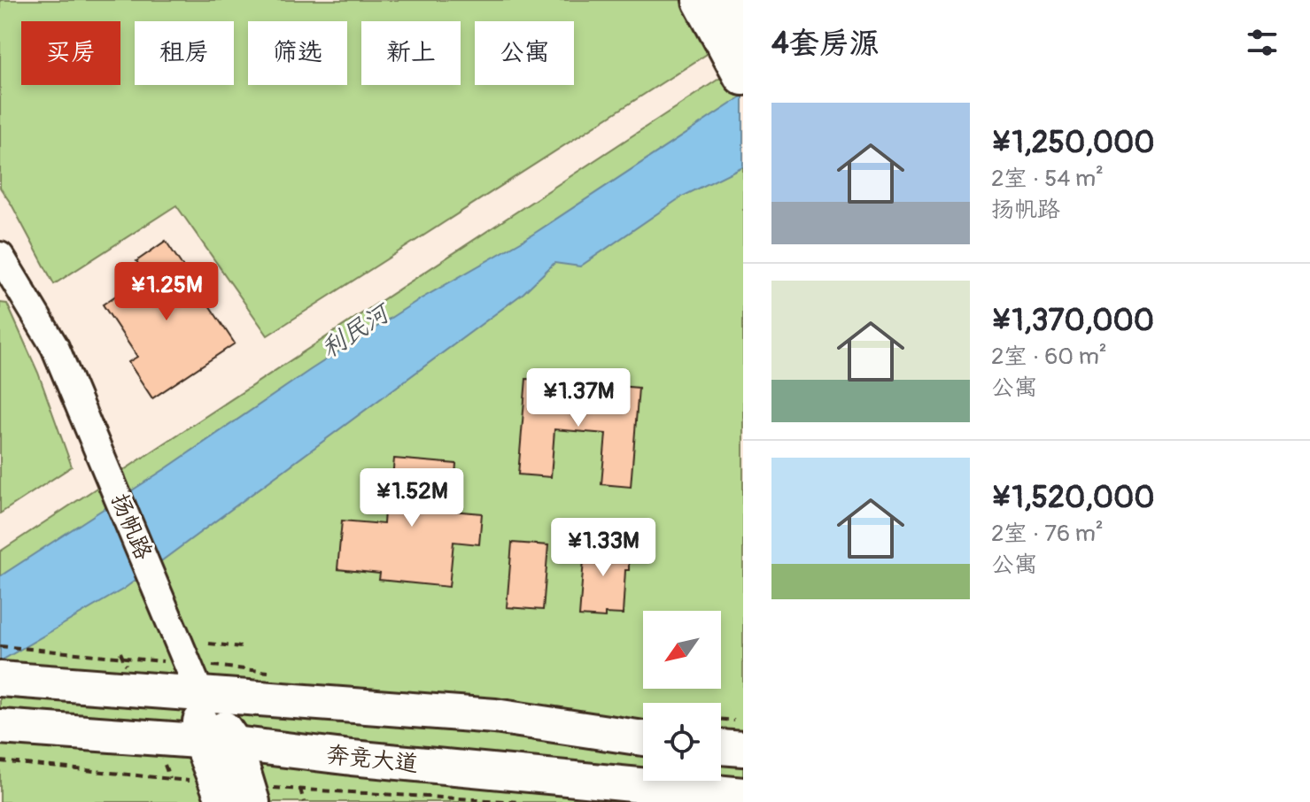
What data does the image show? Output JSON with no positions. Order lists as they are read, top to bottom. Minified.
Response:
{"streets":{"main road":["扬帆路","奔竞大道"]},"crossings":[["扬帆路","奔竞大道"]],"water":["利民河"],"north":"bottom left","page":{"heading":"4套房源","chip":["买房","租房","筛选","新上","公寓"],"list":[{"name":"¥1,250,000","note":"2室 · 54 m² · 扬帆路"},{"name":"¥1,370,000","note":"2室 · 60 m² · 公寓"},{"name":"¥1,520,000","note":"2室 · 76 m² · 公寓"}],"price":["¥1.25M","¥1.37M","¥1.52M","¥1.33M"]}}
